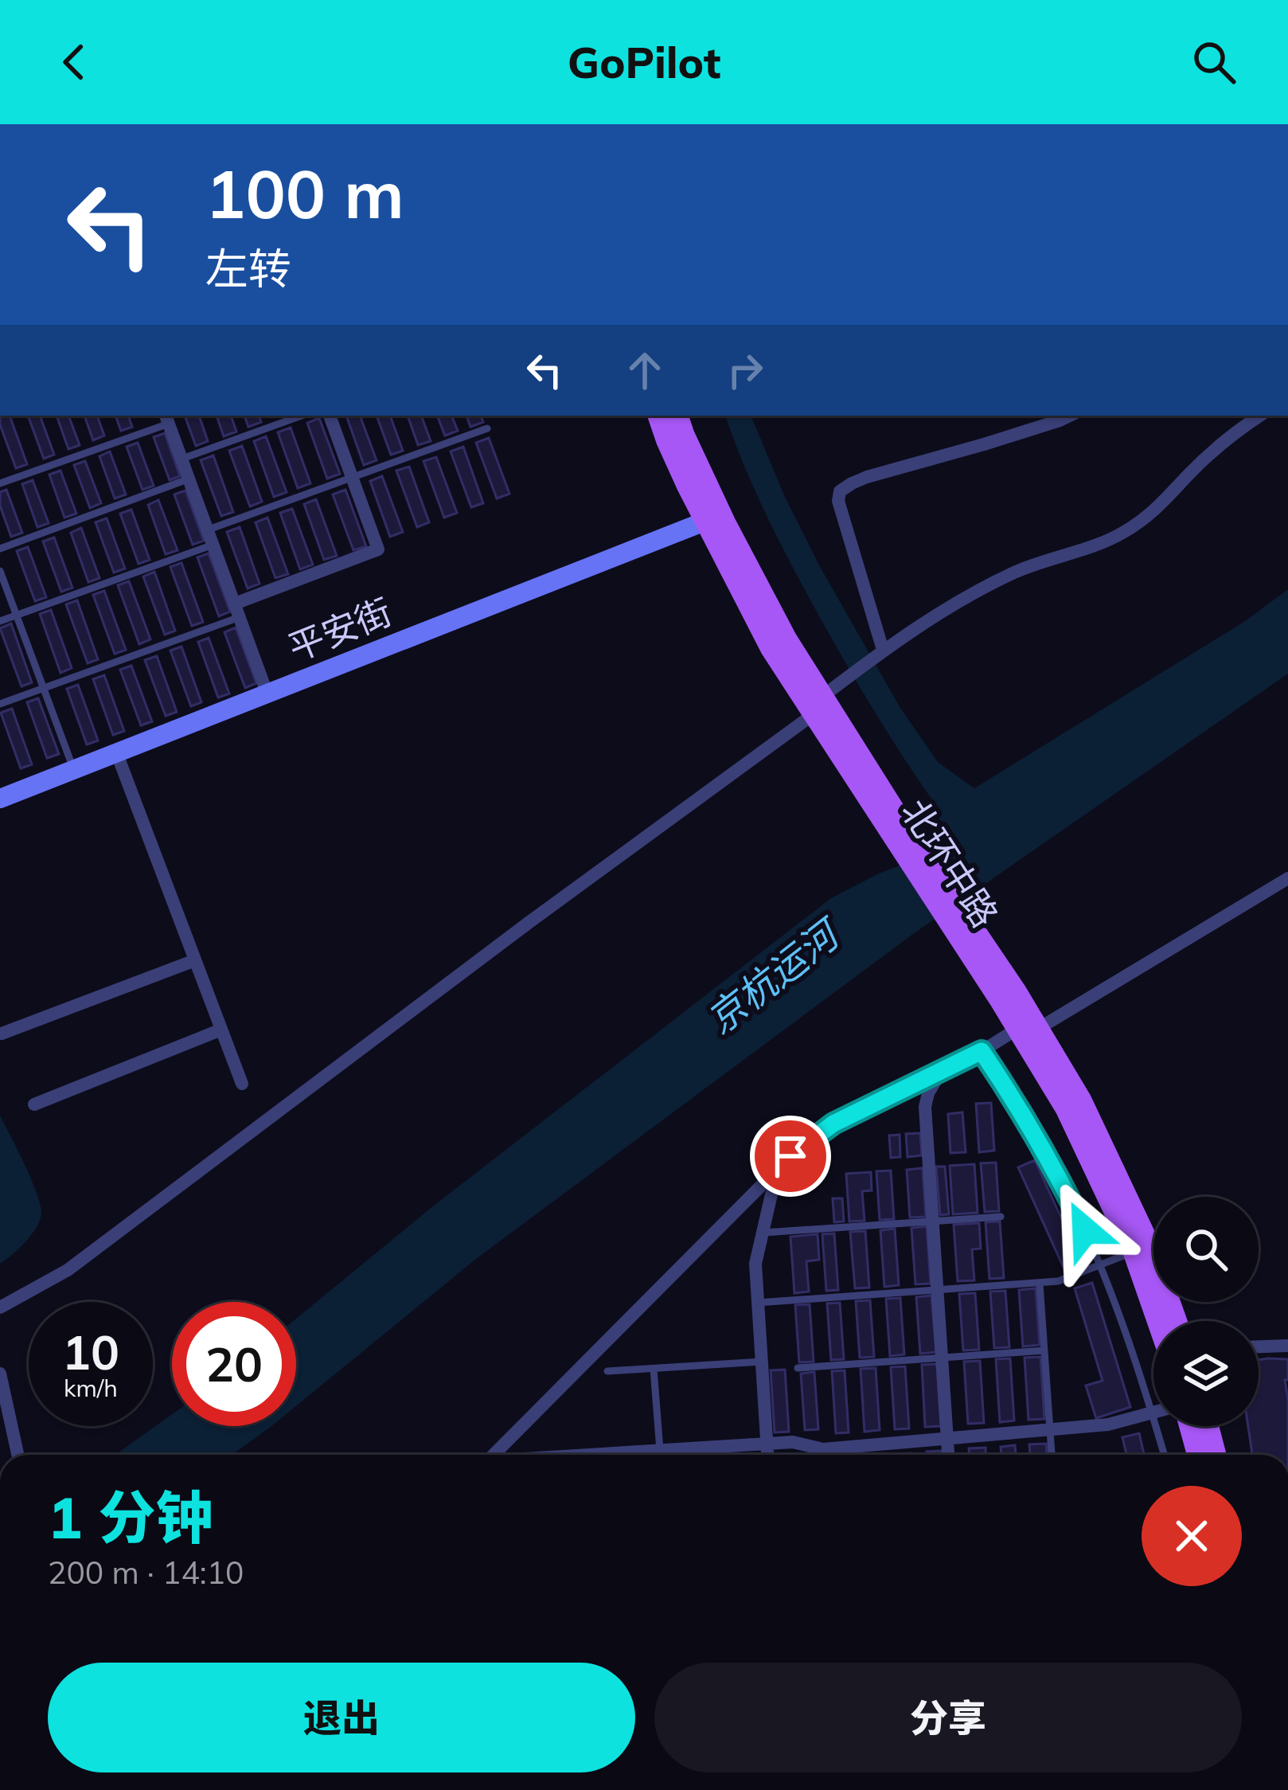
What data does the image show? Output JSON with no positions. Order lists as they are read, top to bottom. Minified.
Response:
{"streets":{"main road":["北环中路"],"street":["平安街"]},"crossings":[["平安街","北环中路"]],"water":["京杭运河"],"page":{"header":"GoPilot","turn":["100 m","左转"],"speed":"10 km/h","limit":"20","heading":["1 分钟","200 m · 14:10"],"buttons":["退出","分享"]}}
